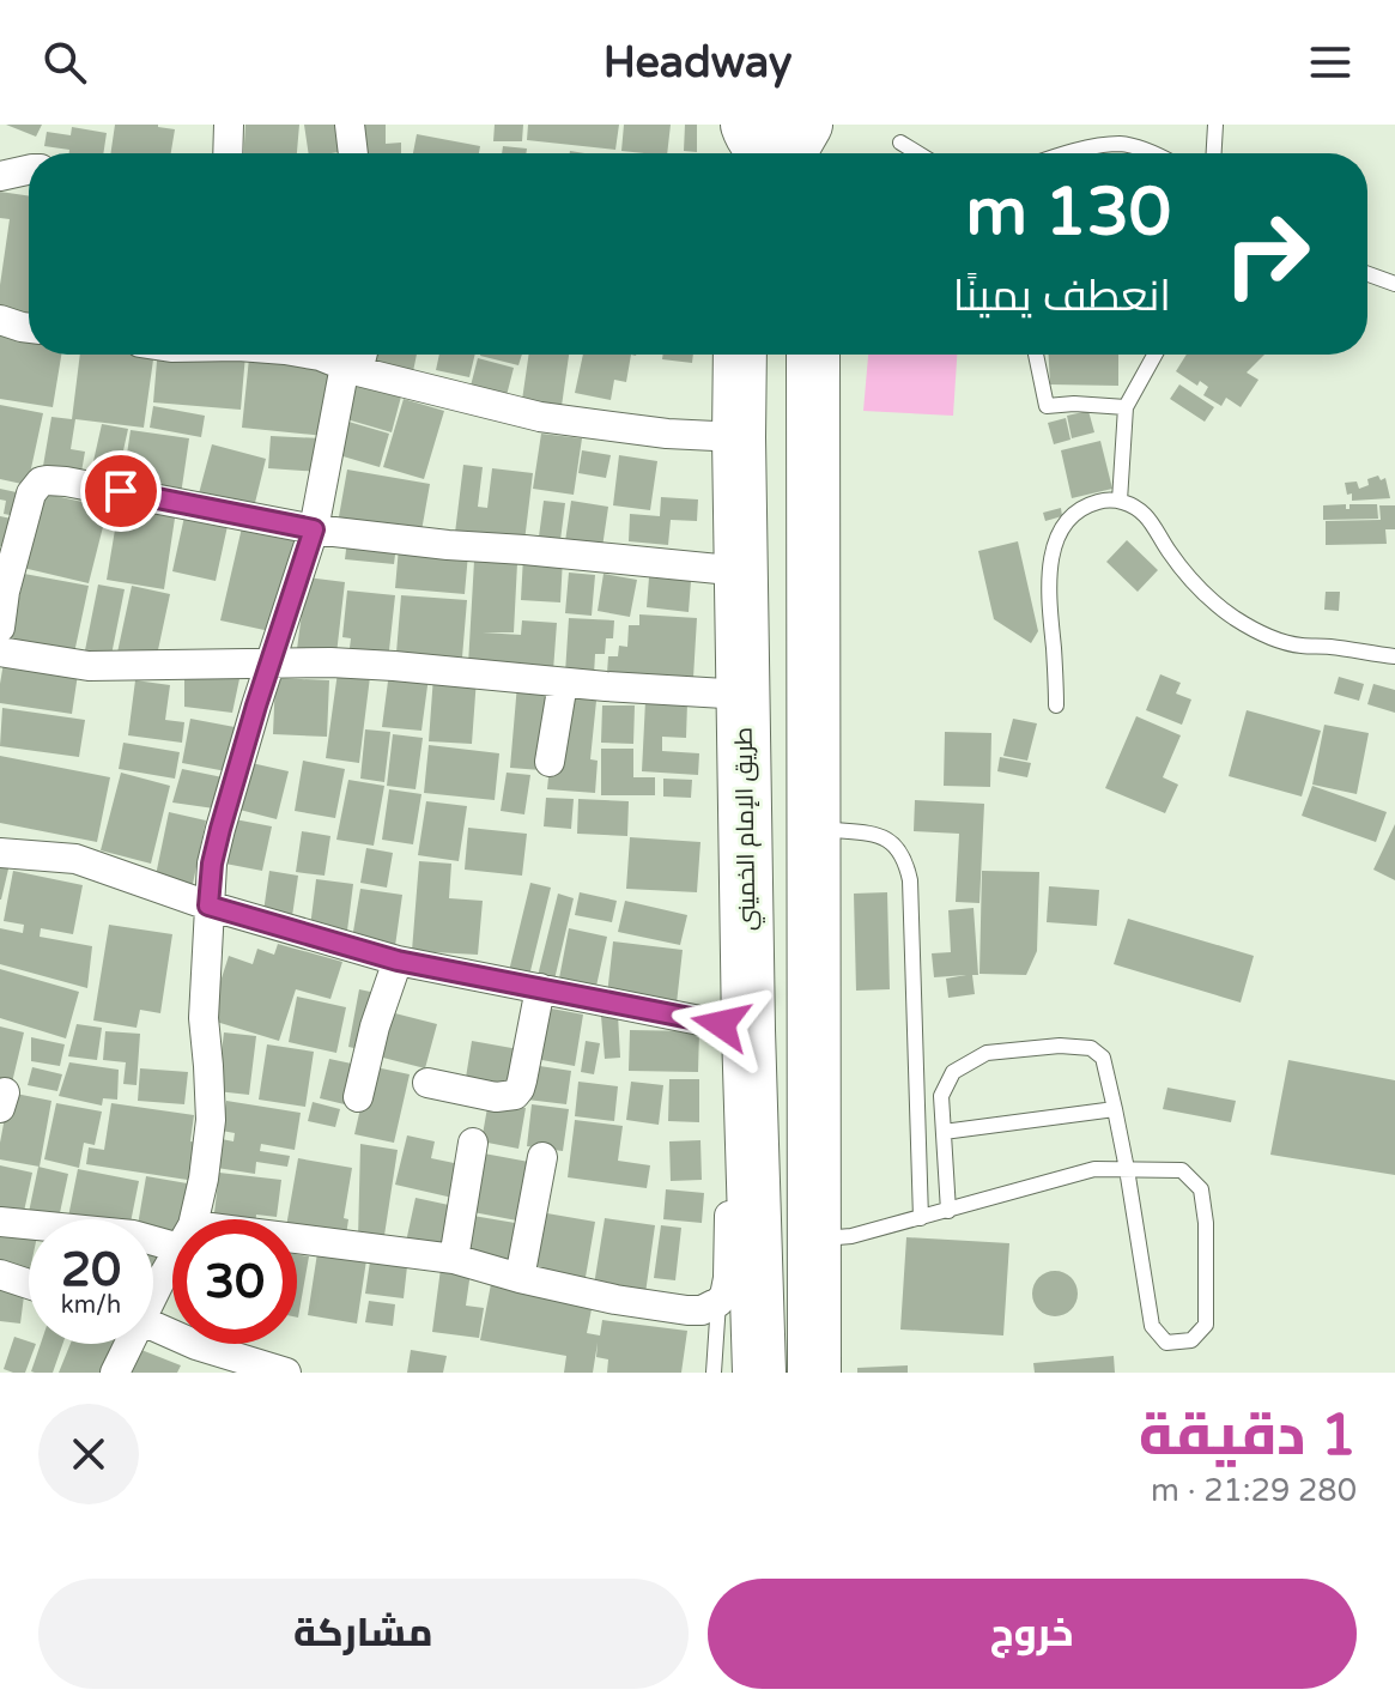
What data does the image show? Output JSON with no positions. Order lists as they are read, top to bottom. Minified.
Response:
{"streets":{"highway":["طريق الإمام الخميني"]},"page":{"header":"Headway","turn":["130 m","انعطف يمينًا"],"speed":"20 km/h","limit":"30","heading":["1 دقيقة","280 m · 21:29"],"buttons":["خروج","مشاركة"]}}
